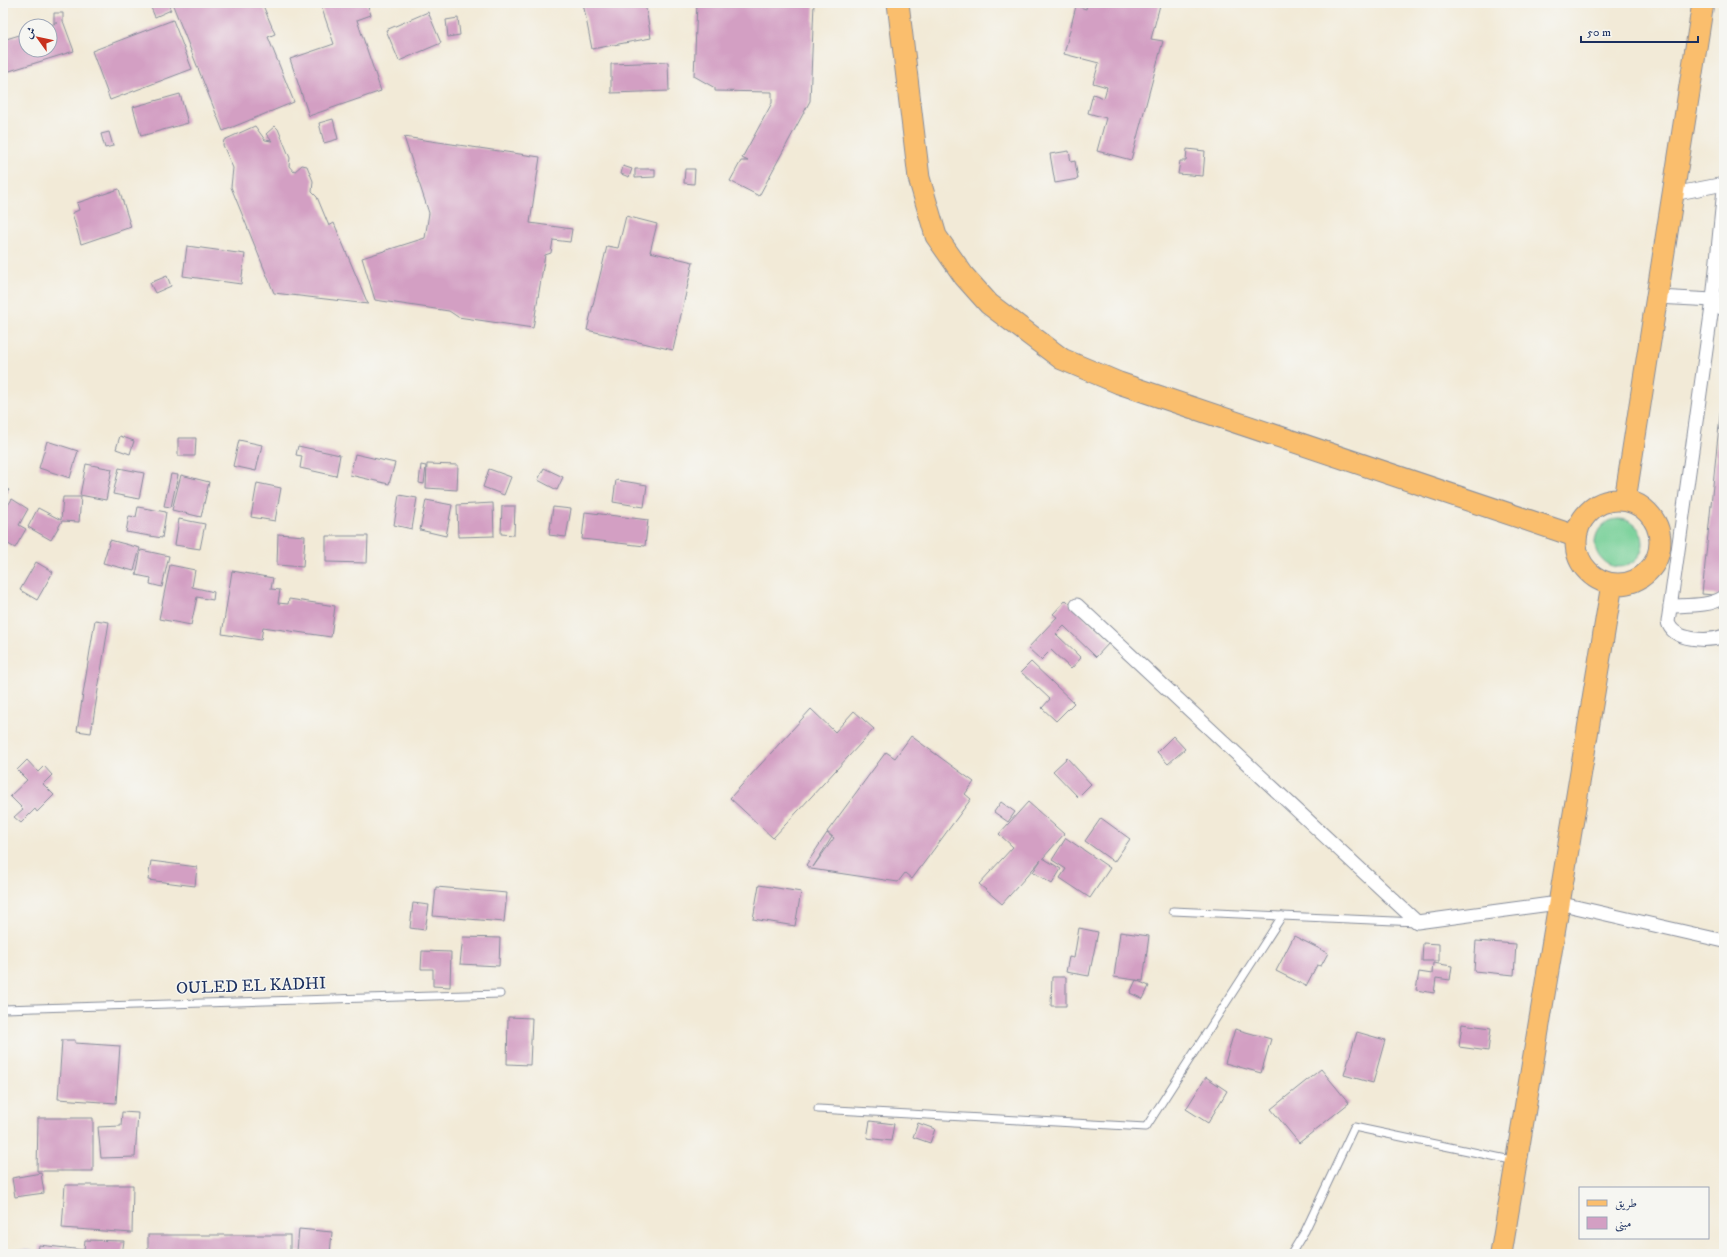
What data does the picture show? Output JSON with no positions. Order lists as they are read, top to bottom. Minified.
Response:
{"streets":{"lane":["OULED EL KADHI"]},"legend":["طريق","مبنى"],"scale_bar":"50 m","north":"top left"}
